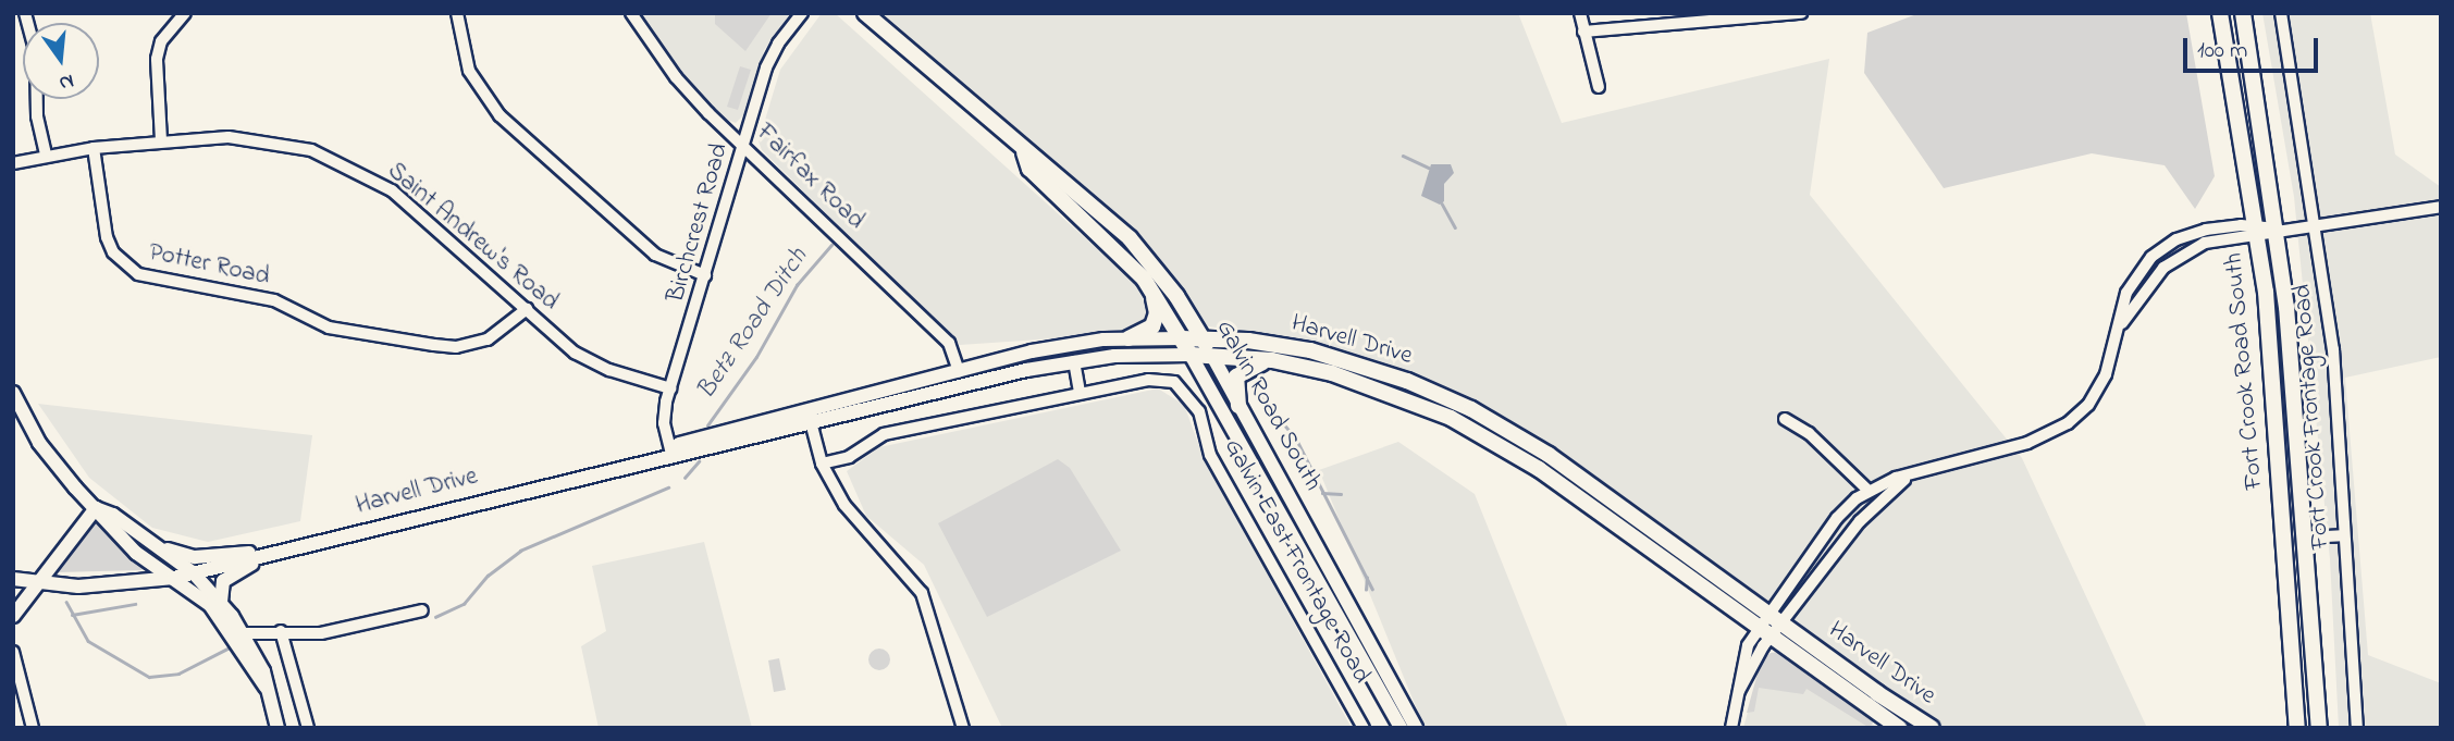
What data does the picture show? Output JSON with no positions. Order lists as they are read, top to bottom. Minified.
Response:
{"streets":{"main road":["Harvell Drive","Fort Crook Road South","Galvin Road South"],"street":["Fairfax Road","Birchcrest Road","Saint Andrew's Road","Potter Road","Fort Crook Frontage Road","Galvin East Frontage Road"]},"crossings":[["Fairfax Road","Birchcrest Road"],["Fairfax Road","Harvell Drive"],["Birchcrest Road","Saint Andrew's Road"],["Birchcrest Road","Harvell Drive"],["Saint Andrew's Road","Potter Road"],["Harvell Drive","Galvin Road South"]],"water":["Betz Road Ditch"],"scale_bar":"100 m","north":"bottom"}
